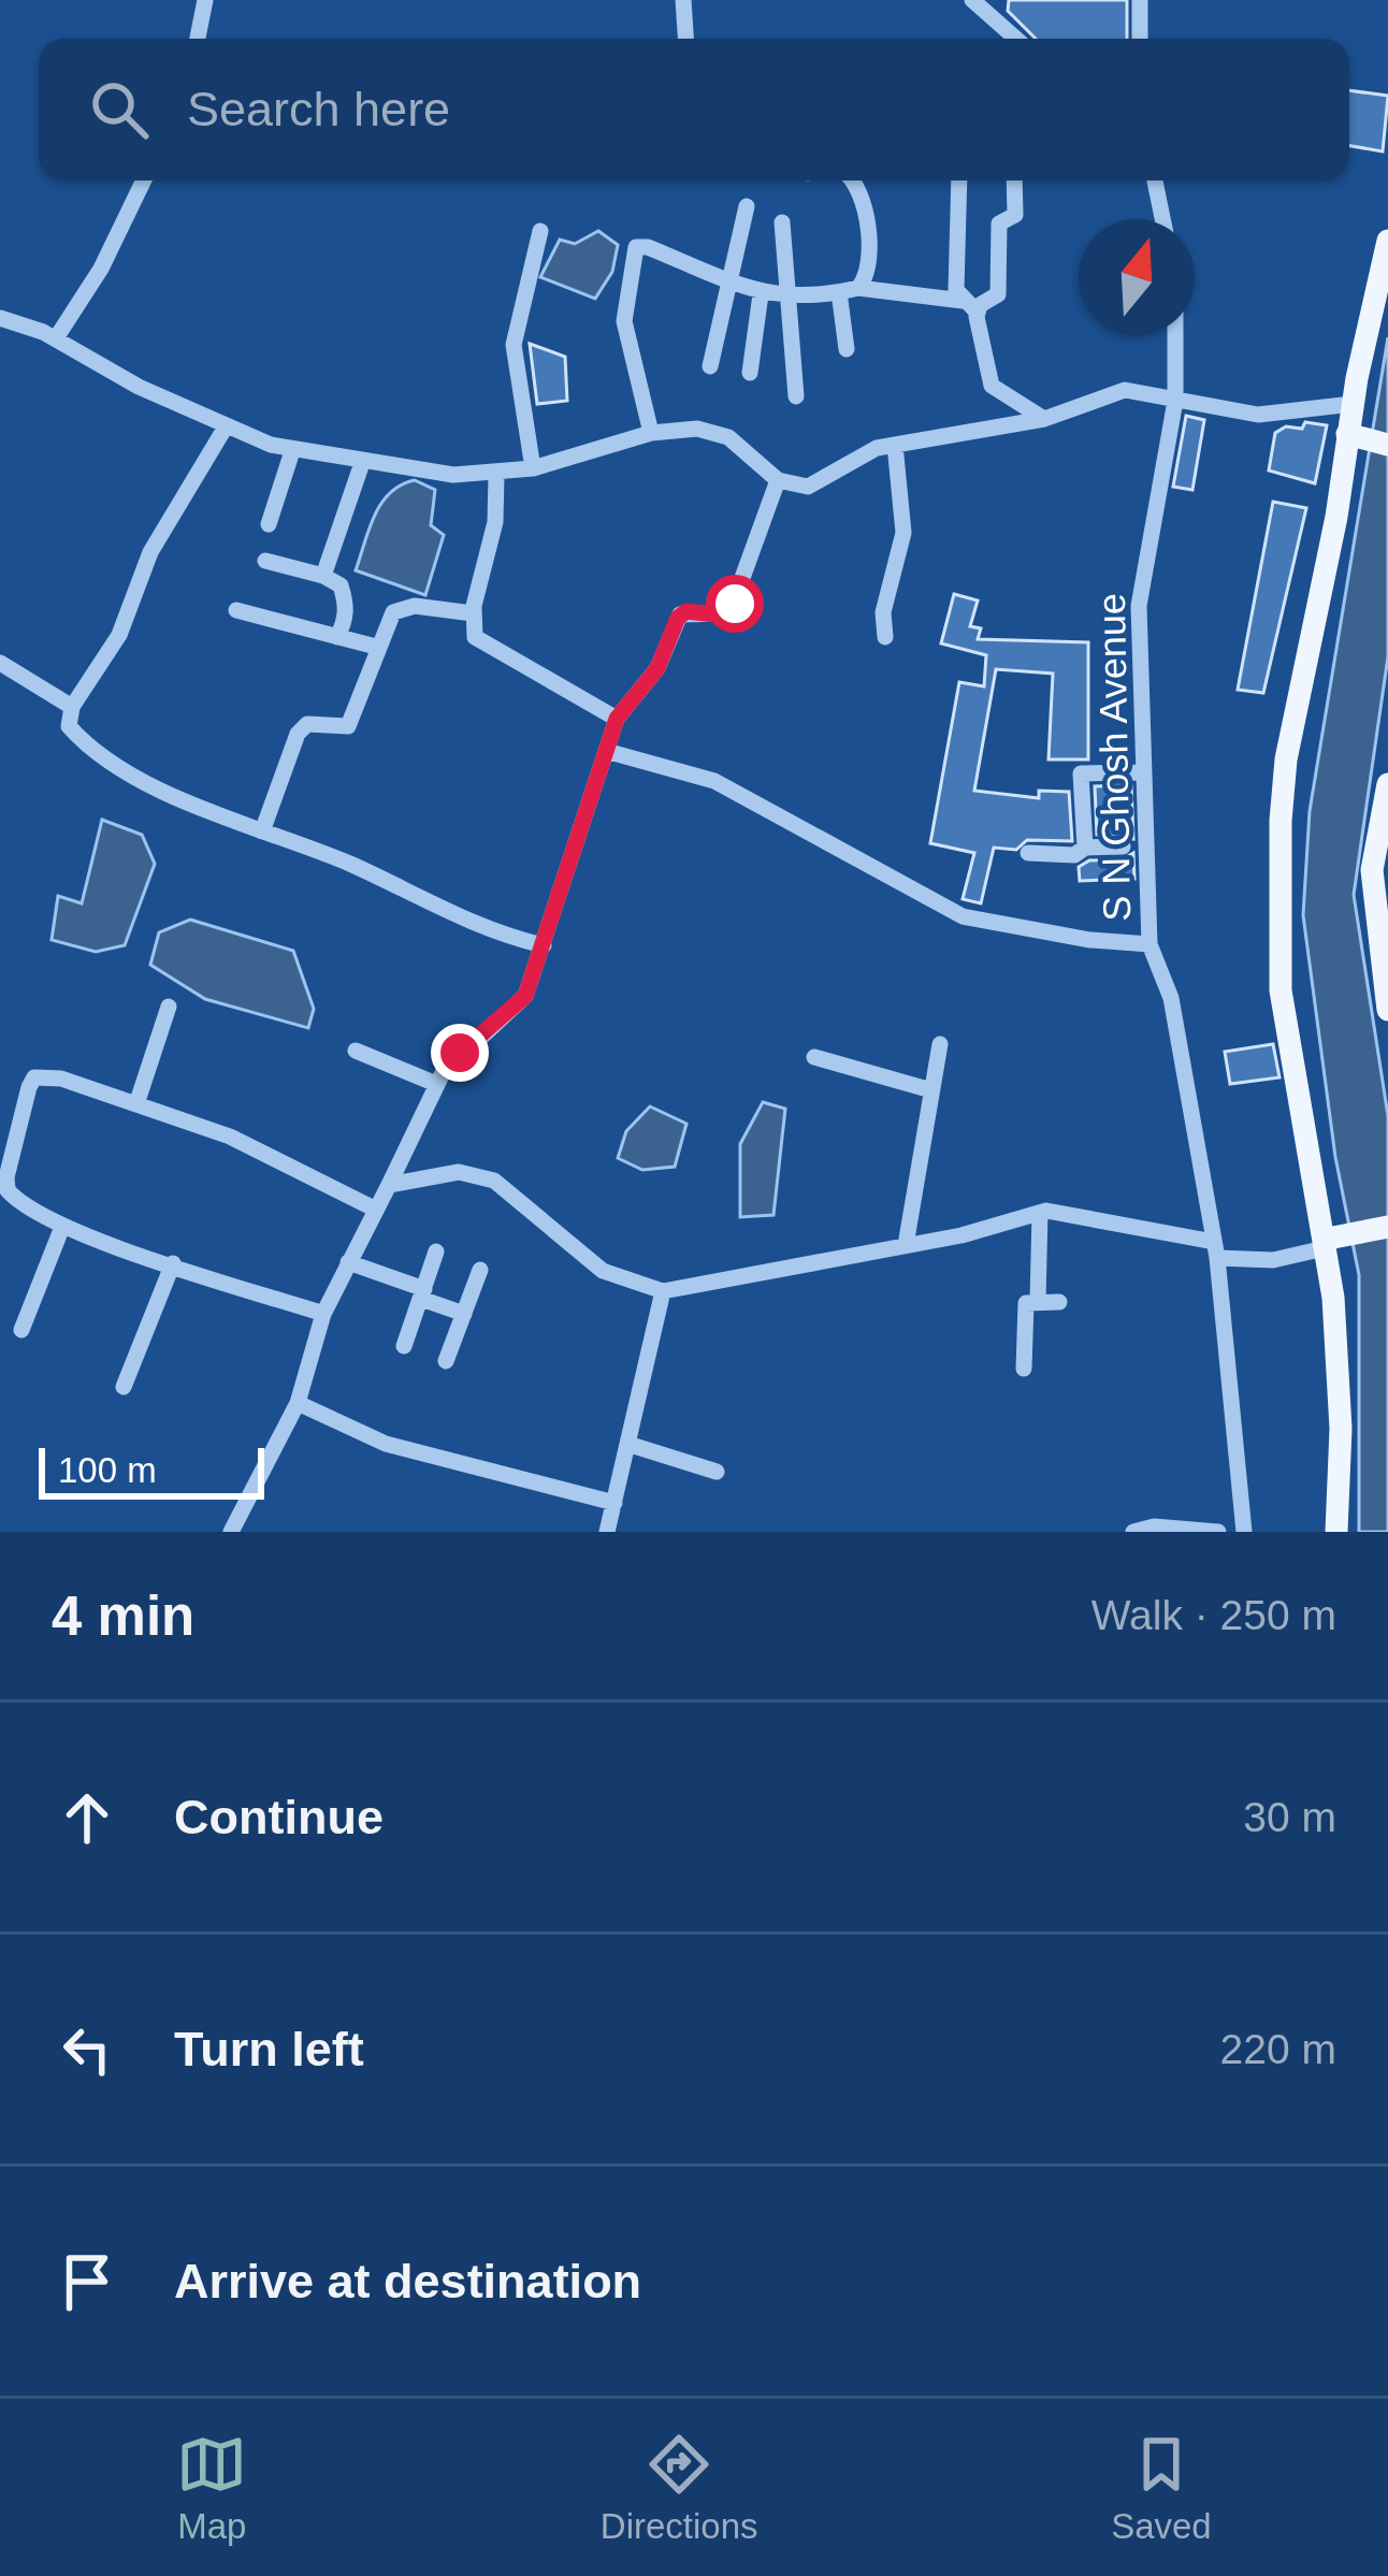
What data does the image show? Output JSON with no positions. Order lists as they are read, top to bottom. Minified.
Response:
{"streets":{"street":["S N Ghosh Avenue"]},"scale_bar":"100 m","north":"top","page":{"search":"Search here","scale":"100 m","heading":["4 min","Walk · 250 m"],"list":[["Continue","30 m"],["Turn left","220 m"],"Arrive at destination"],"nav":["Map","Directions","Saved"]}}
